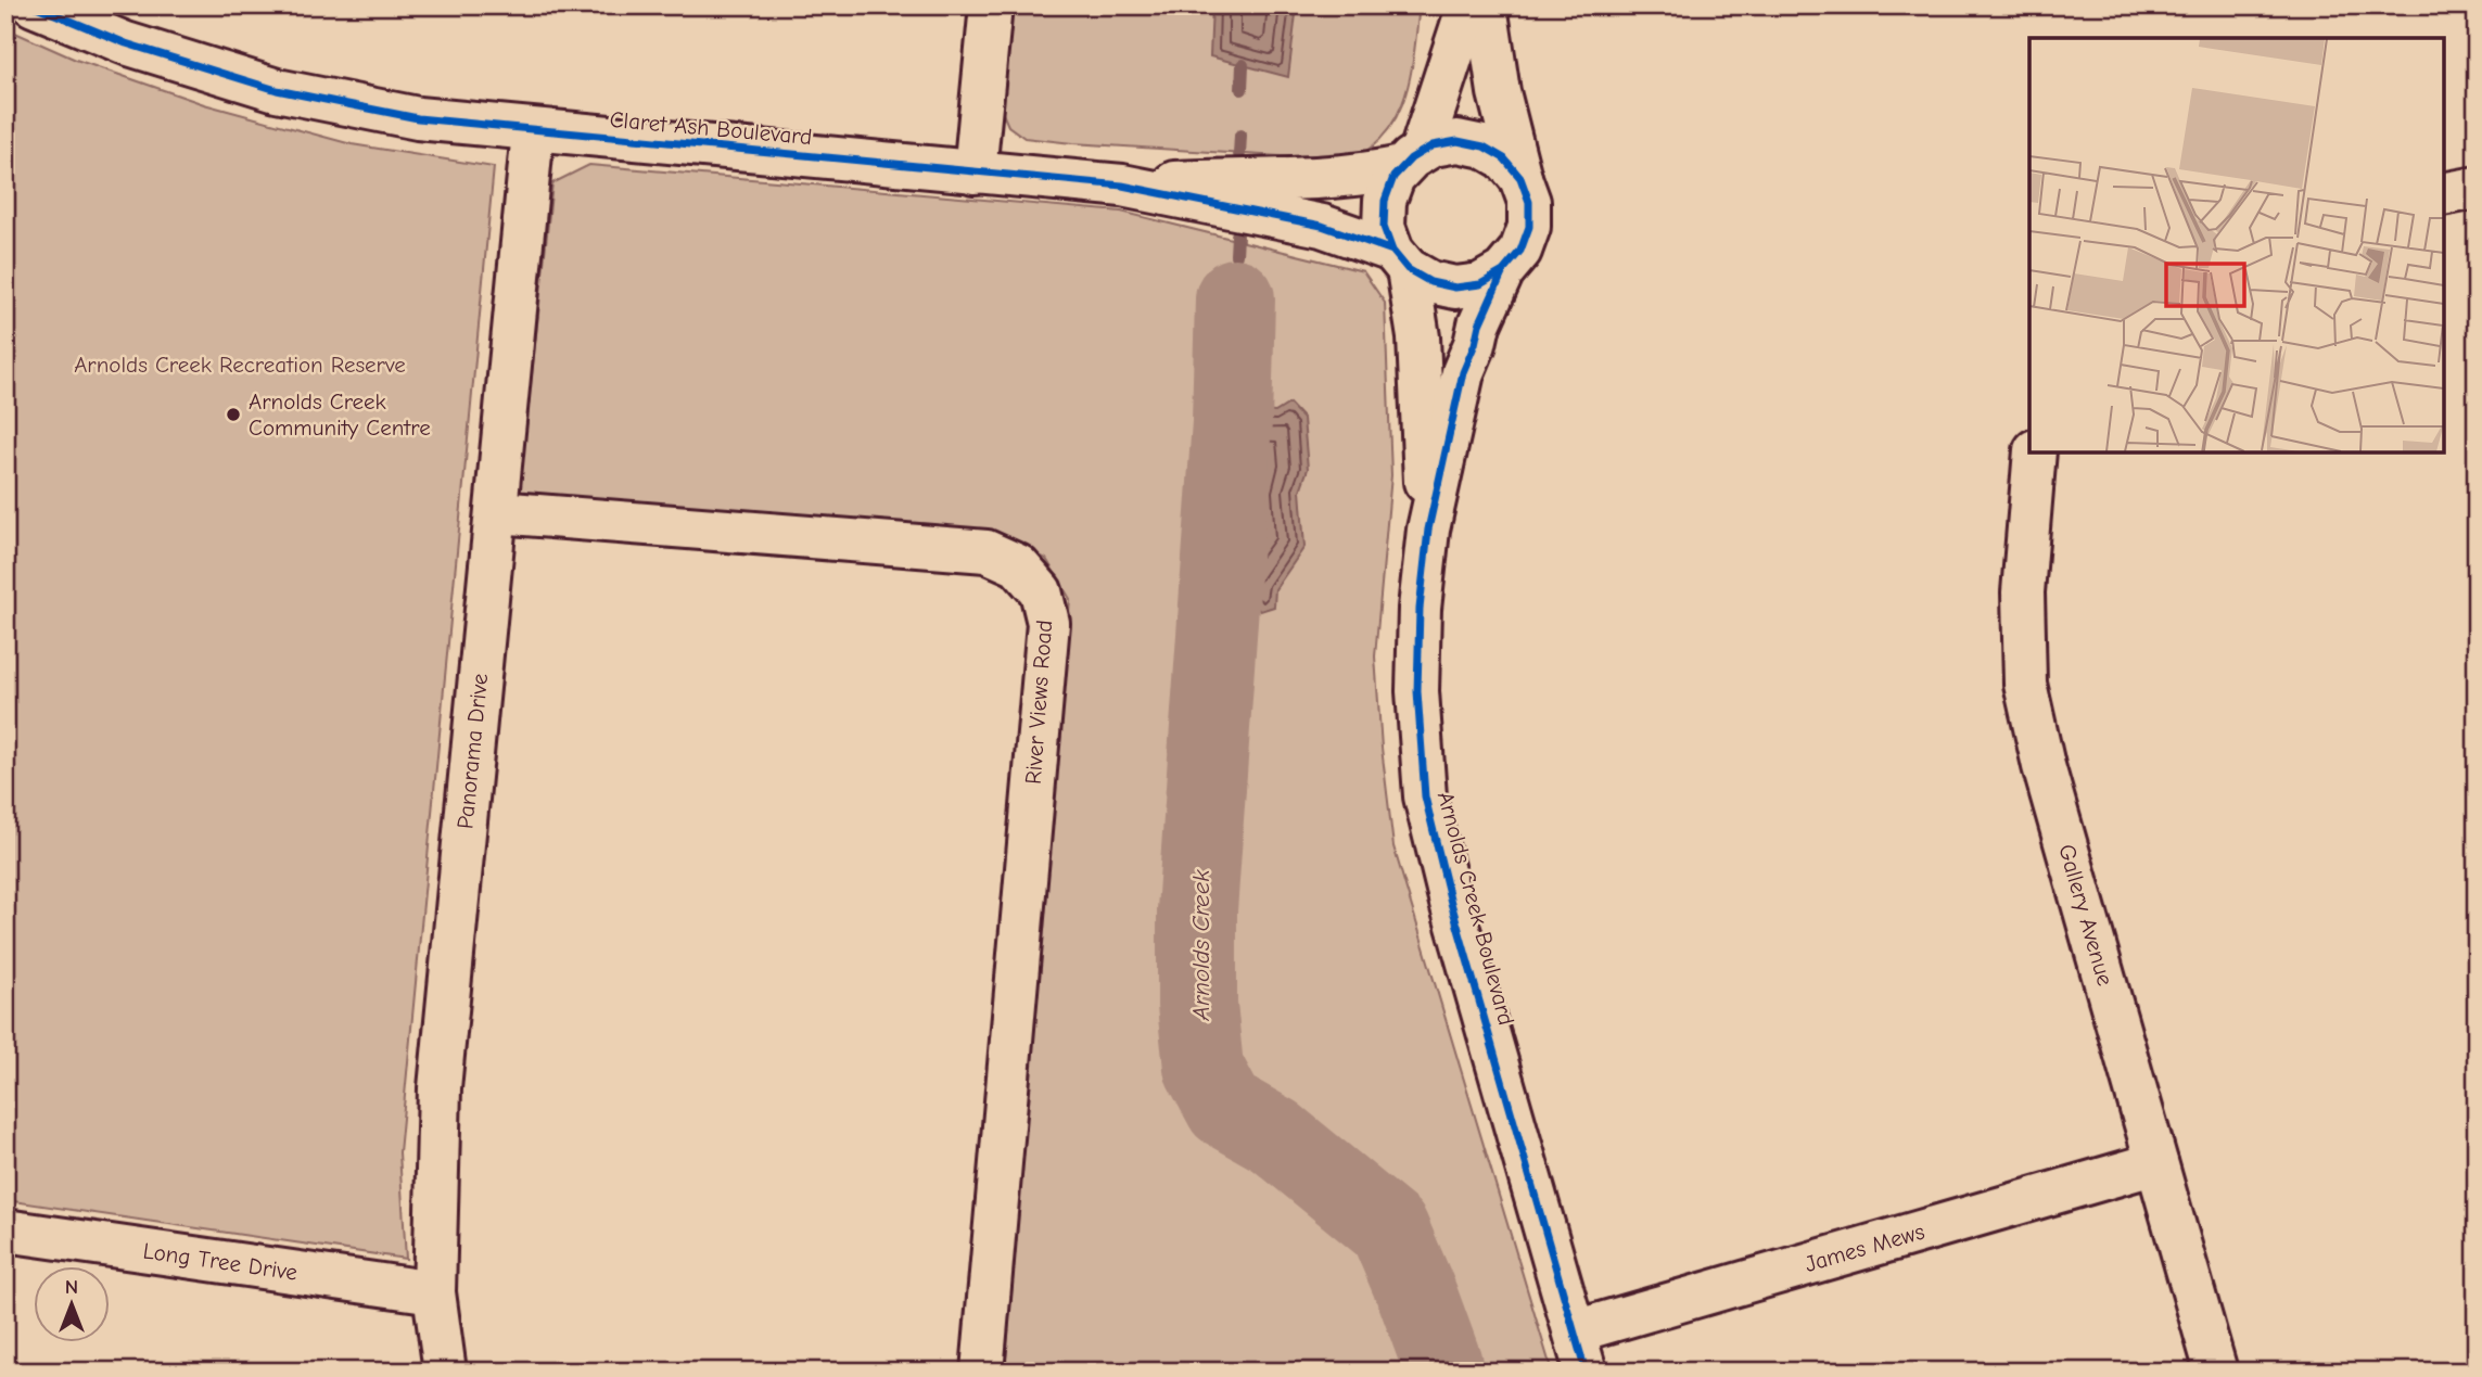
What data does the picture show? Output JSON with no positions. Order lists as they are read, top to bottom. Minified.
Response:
{"streets":{"street":["Claret Ash Boulevard","River Views Road","Panorama Drive","Arnolds Creek Boulevard","Gallery Avenue","James Mews","Long Tree Drive"]},"crossings":[["Claret Ash Boulevard","Panorama Drive"],["Claret Ash Boulevard","Arnolds Creek Boulevard"],["River Views Road","Panorama Drive"],["Panorama Drive","Long Tree Drive"],["Arnolds Creek Boulevard","James Mews"],["Gallery Avenue","James Mews"]],"water":["Arnolds Creek"],"parks":["Arnolds Creek Recreation Reserve"],"places":["Arnolds Creek Community Centre"],"north":"top"}
